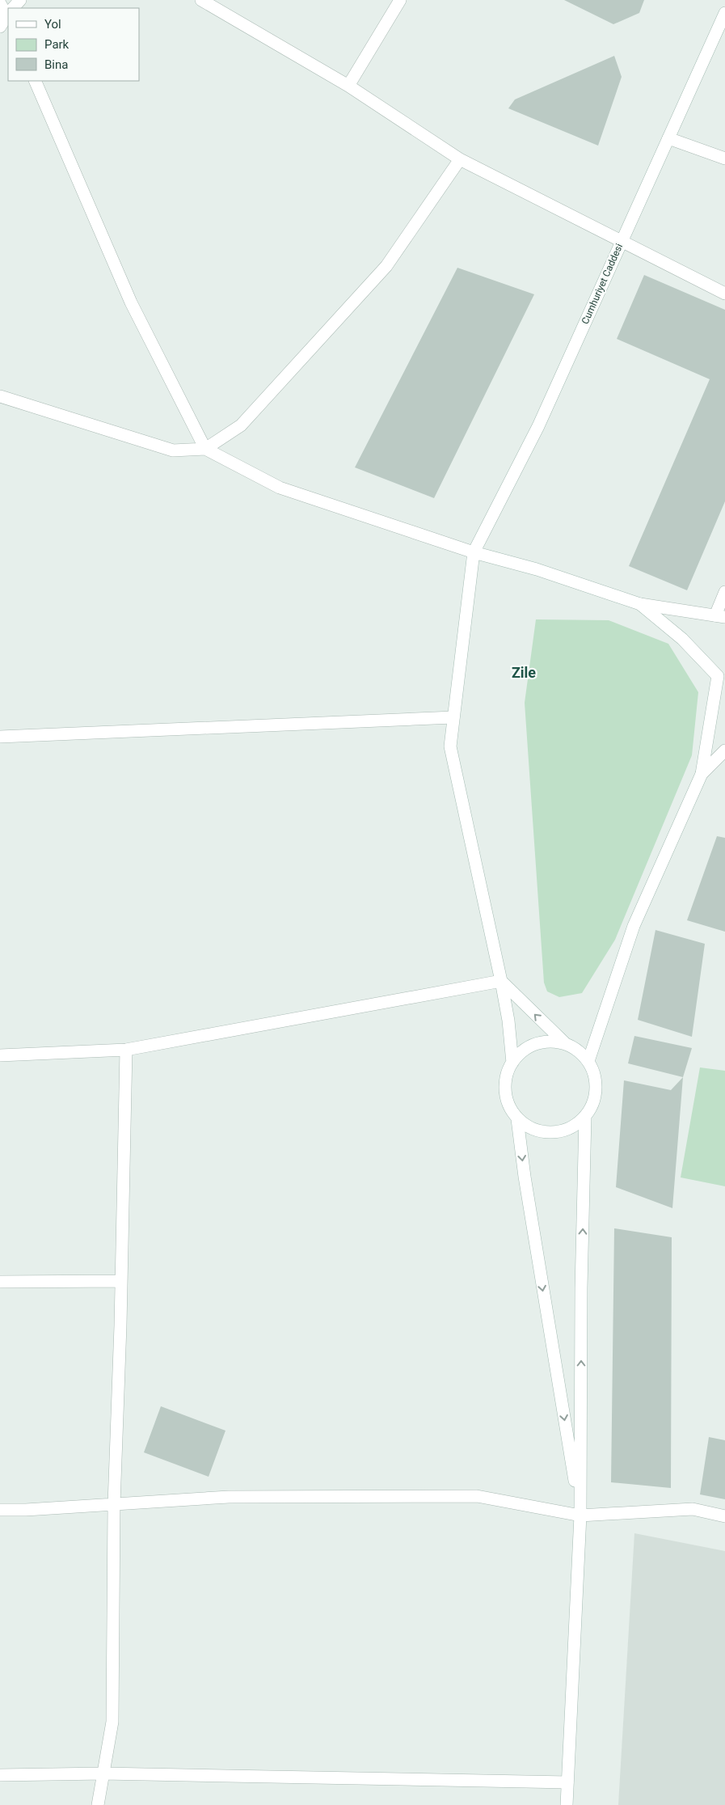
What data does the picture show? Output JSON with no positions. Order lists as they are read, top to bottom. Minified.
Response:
{"streets":{"street":["Cumhuriyet Caddesi"]},"districts":["Zile"],"legend":["Yol","Park","Bina"]}
